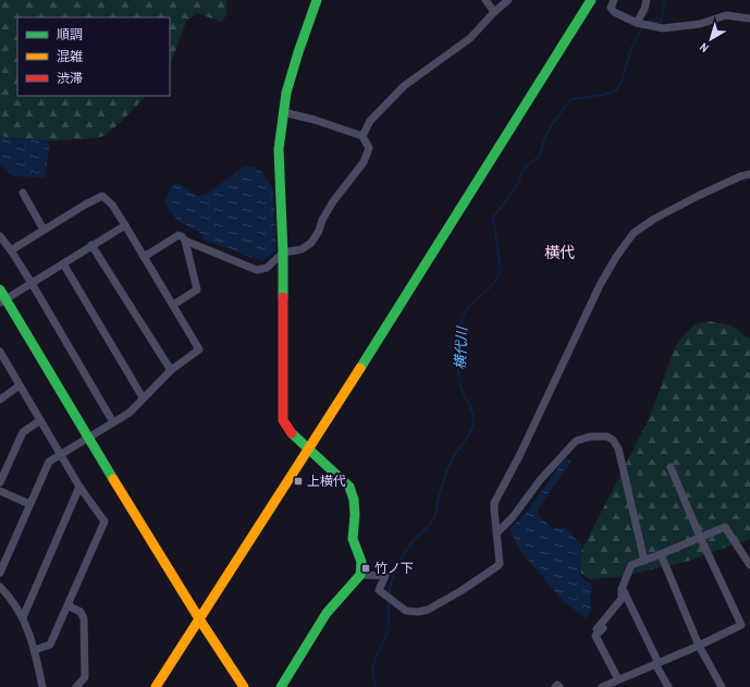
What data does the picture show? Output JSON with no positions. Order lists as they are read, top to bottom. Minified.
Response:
{"districts":["横代"],"water":["横代川"],"places":{"transit":["上横代","竹ノ下"]},"legend":["順調","混雑","渋滞"],"north":"bottom left"}
